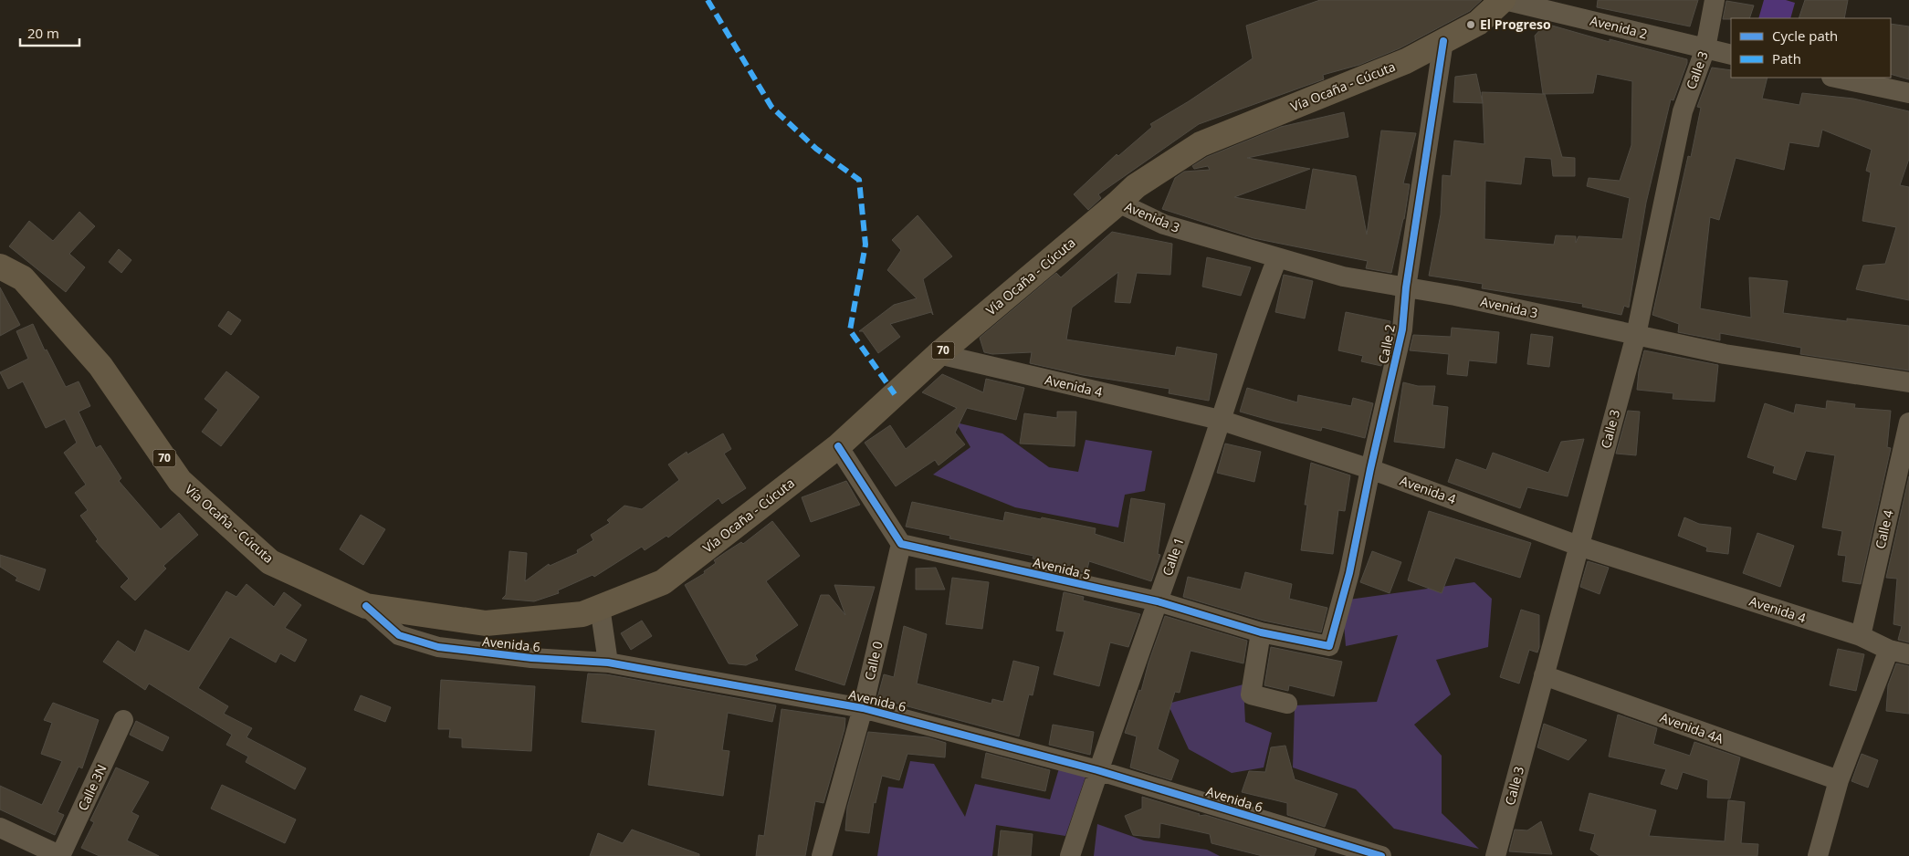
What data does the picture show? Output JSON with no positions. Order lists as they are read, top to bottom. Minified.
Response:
{"streets":{"main road":["Vía Ocaña - Cúcuta","70"],"street":["Avenida 2","Calle 3","Avenida 3","Calle 2","Avenida 4","Calle 4","Calle 1","Avenida 5","Avenida 6","Calle 0","Avenida 4A","Calle 3N"]},"crossings":[["Avenida 2","Calle 3"],["Avenida 2","Vía Ocaña - Cúcuta"],["Calle 3","Avenida 3"],["Calle 3","Avenida 4"],["Calle 3","Avenida 4A"],["Vía Ocaña - Cúcuta","Avenida 3"],["Vía Ocaña - Cúcuta","Calle 2"],["Vía Ocaña - Cúcuta","Avenida 4"],["Vía Ocaña - Cúcuta","Avenida 6"],["Avenida 3","Calle 2"],["Avenida 3","Calle 1"],["Calle 2","Avenida 4"],["Calle 2","Avenida 5"],["Avenida 4","Calle 4"],["Avenida 4","Calle 1"],["Calle 1","Avenida 5"],["Calle 1","Avenida 6"],["Avenida 5","Calle 0"],["Avenida 6","Calle 0"]],"places":["El Progreso"],"legend":["Cycle path","Path"],"scale_bar":"20 m"}
